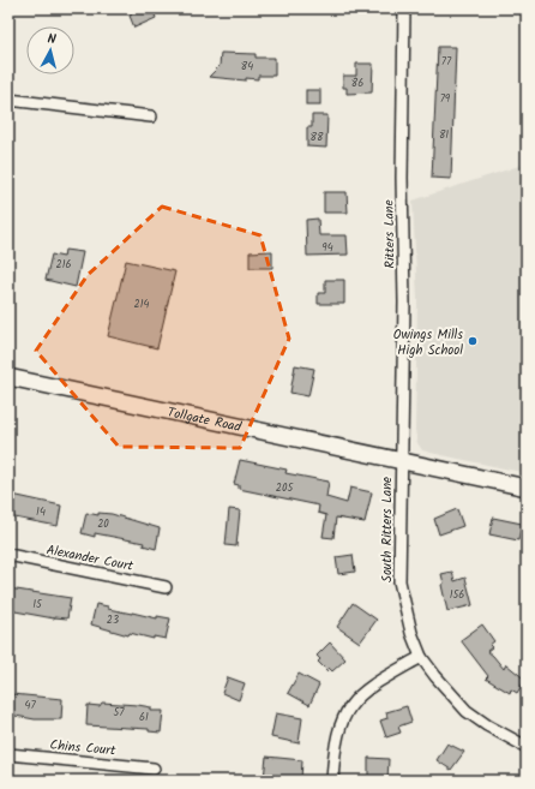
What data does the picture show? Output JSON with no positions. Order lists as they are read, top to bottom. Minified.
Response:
{"streets":{"street":["Ritters Lane","Tollgate Road","South Ritters Lane","Alexander Court","Chins Court"]},"crossings":[["Ritters Lane","Tollgate Road"],["Ritters Lane","South Ritters Lane"],["Tollgate Road","South Ritters Lane"]],"places":["Owings Mills High School"],"house_numbers":["77","84","86","79","81","88","94","216","214","205","14","20","156","15","23","47","57","61"],"north":"top"}
